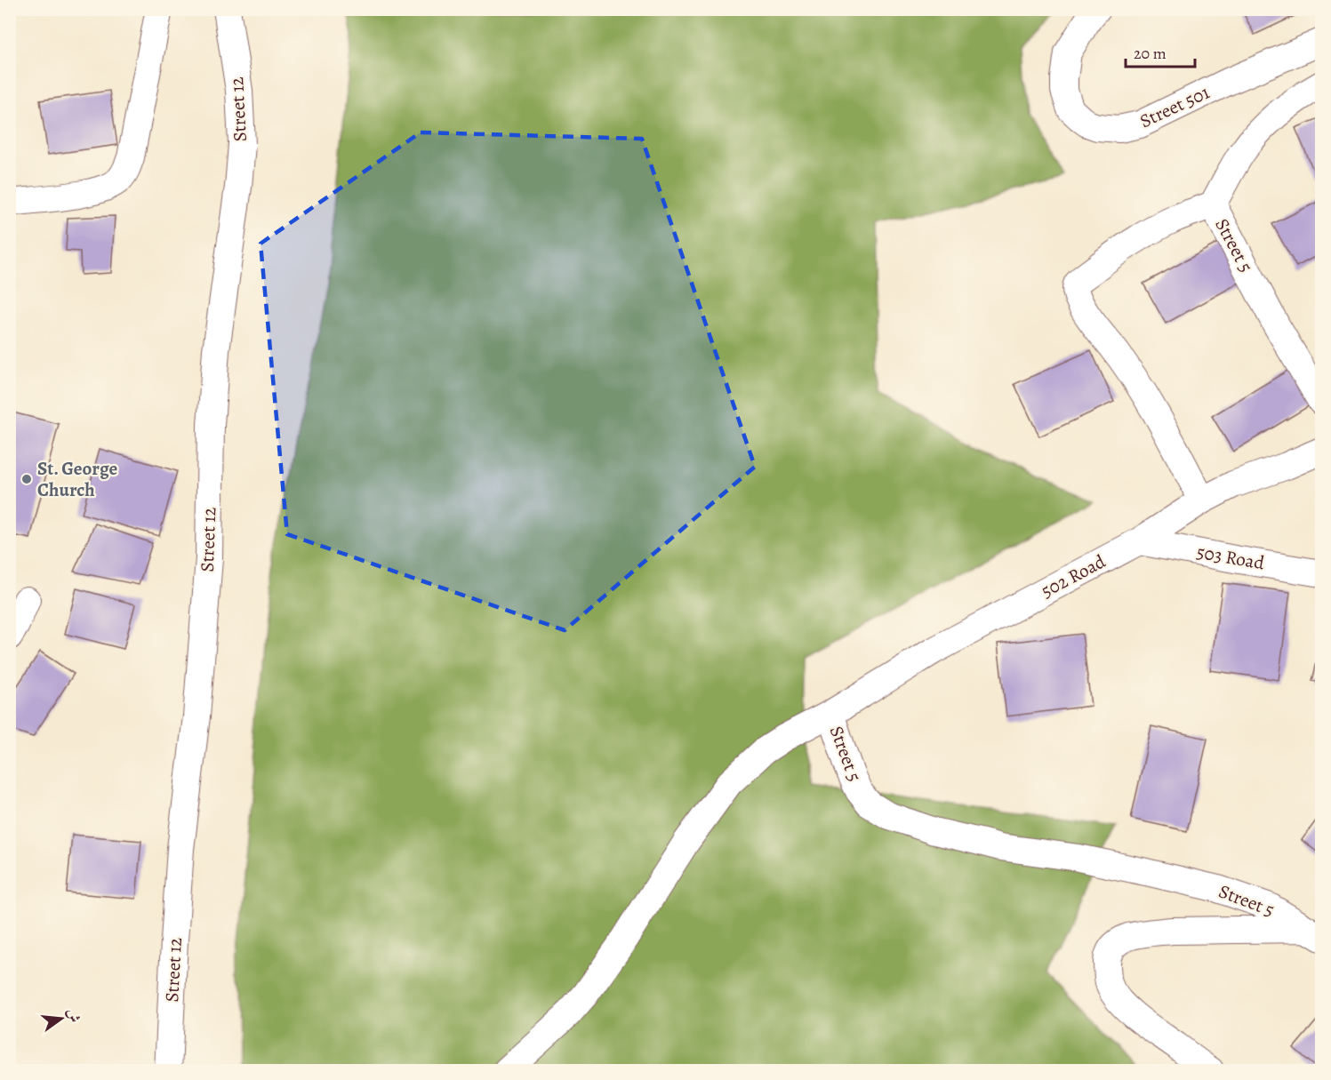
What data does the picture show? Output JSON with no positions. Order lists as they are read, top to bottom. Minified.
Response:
{"streets":{"street":["Street 501","Street 12","Street 5","503 Road","502 Road"]},"crossings":[["Street 5","502 Road"],["503 Road","502 Road"]],"places":["St. George Church"],"scale_bar":"20 m","north":"right"}
